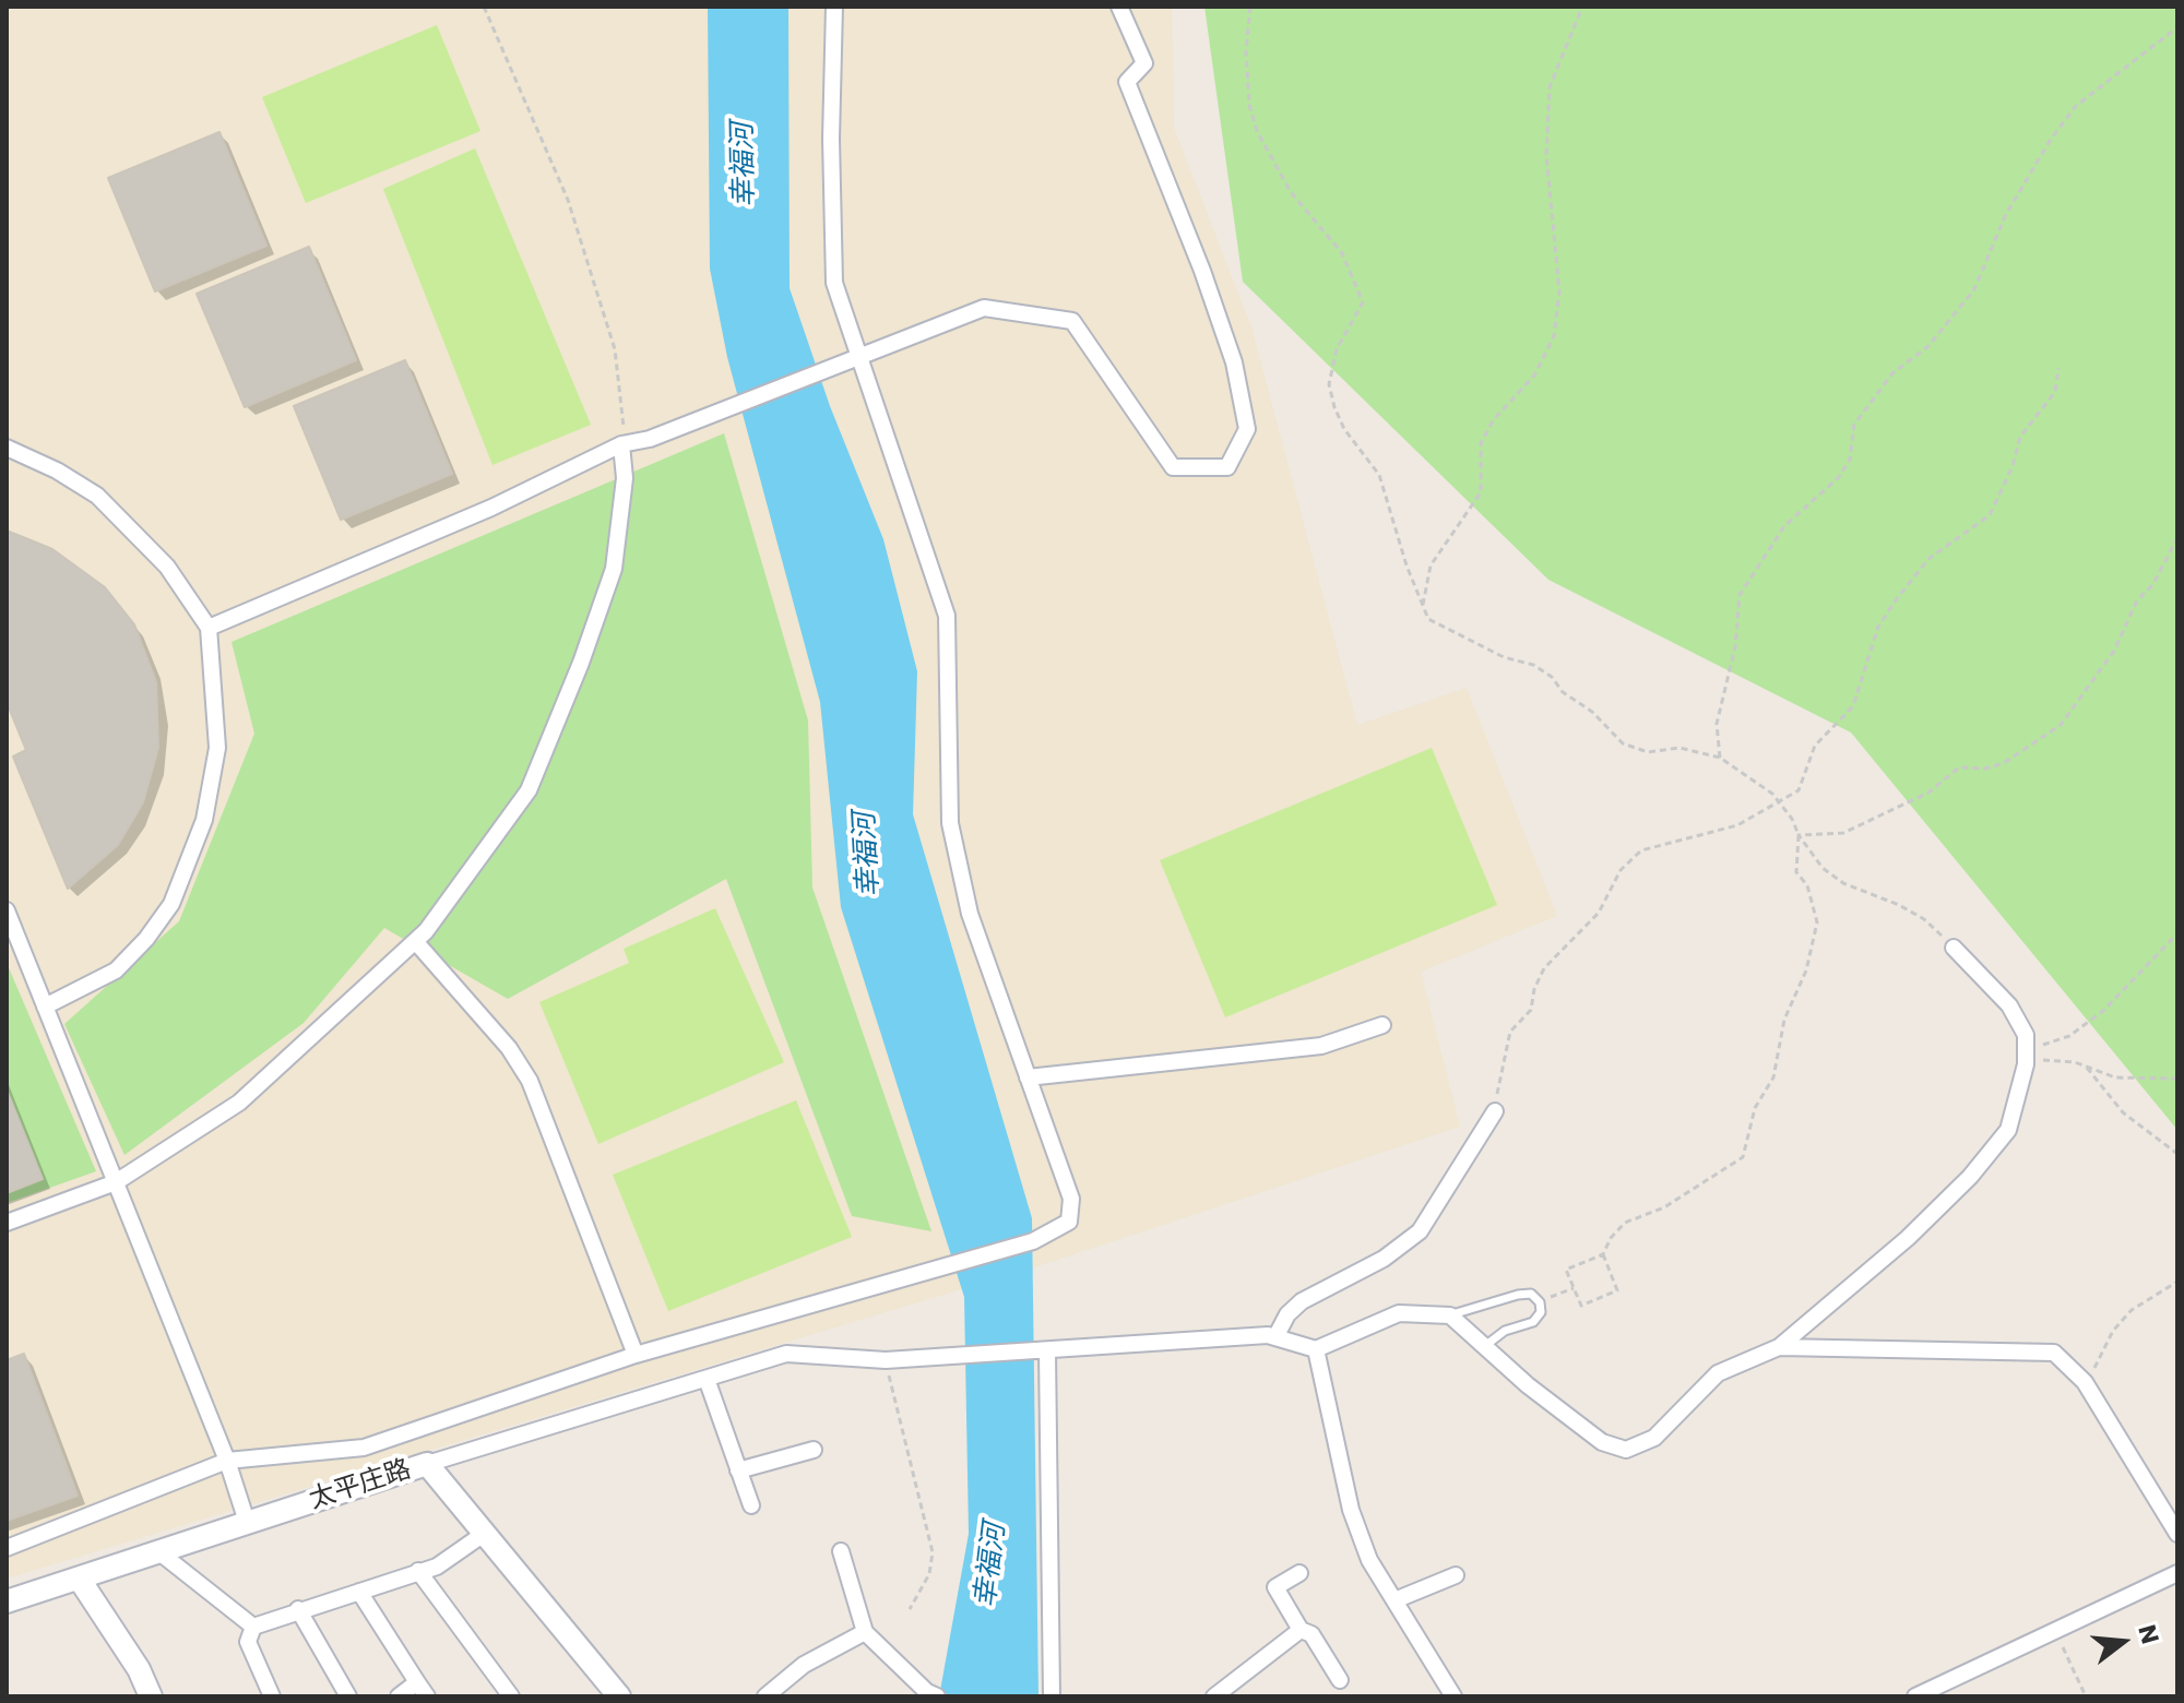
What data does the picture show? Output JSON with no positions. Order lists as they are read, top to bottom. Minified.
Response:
{"streets":{"street":["太平庄路"]},"water":["幸福河"],"north":"right"}
